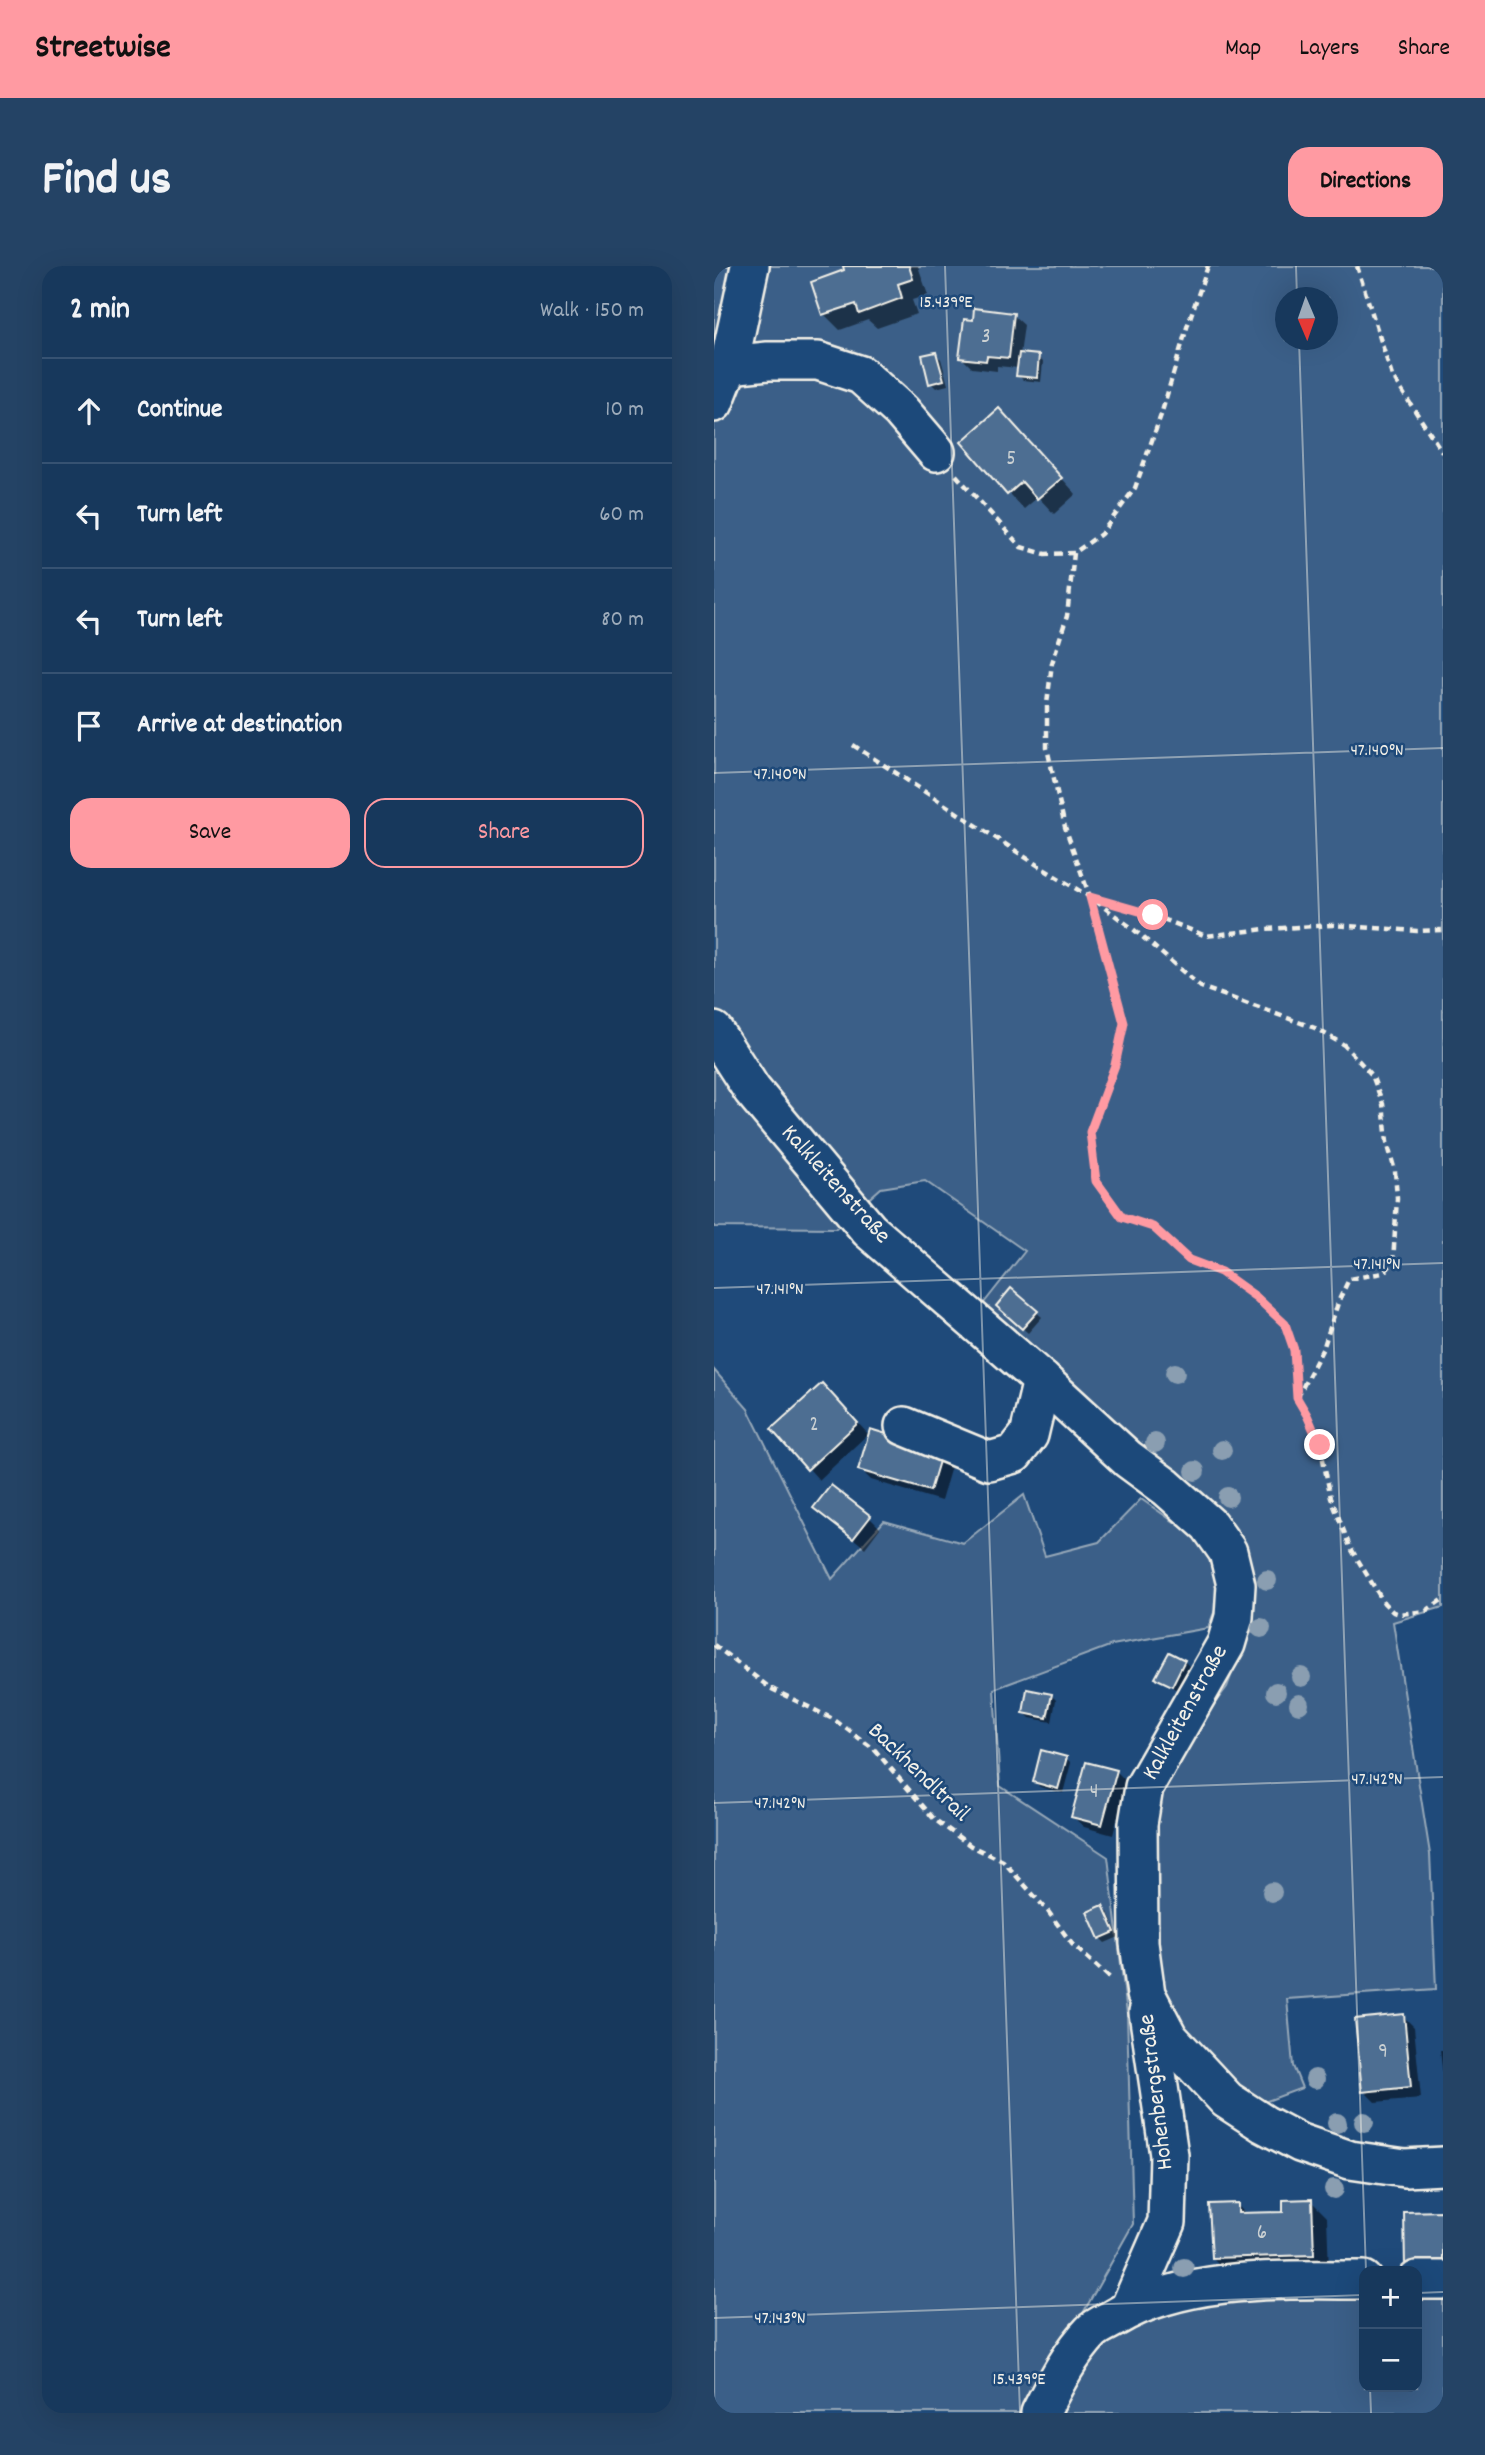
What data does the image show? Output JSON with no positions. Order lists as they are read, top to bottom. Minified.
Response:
{"streets":{"street":["Kalkleitenstraße","Hohenbergstraße"],"path":["Backhendltrail"]},"crossings":[["Kalkleitenstraße","Backhendltrail"],["Kalkleitenstraße","Hohenbergstraße"],["Backhendltrail","Hohenbergstraße"]],"house_numbers":["3","5","2","4","9","6"],"north":"bottom","page":{"header":"Streetwise","nav":["Map","Layers","Share"],"title":"Find us","buttons":["Directions",["Save","Share"]],"heading":["2 min","Walk · 150 m"],"list":[["Continue","10 m"],["Turn left","60 m"],["Turn left","80 m"],"Arrive at destination"],"map_buttons":["+","−"]},"coordinates":["15.439°E","47.140°N","47.141°N","47.142°N","47.143°N"]}
